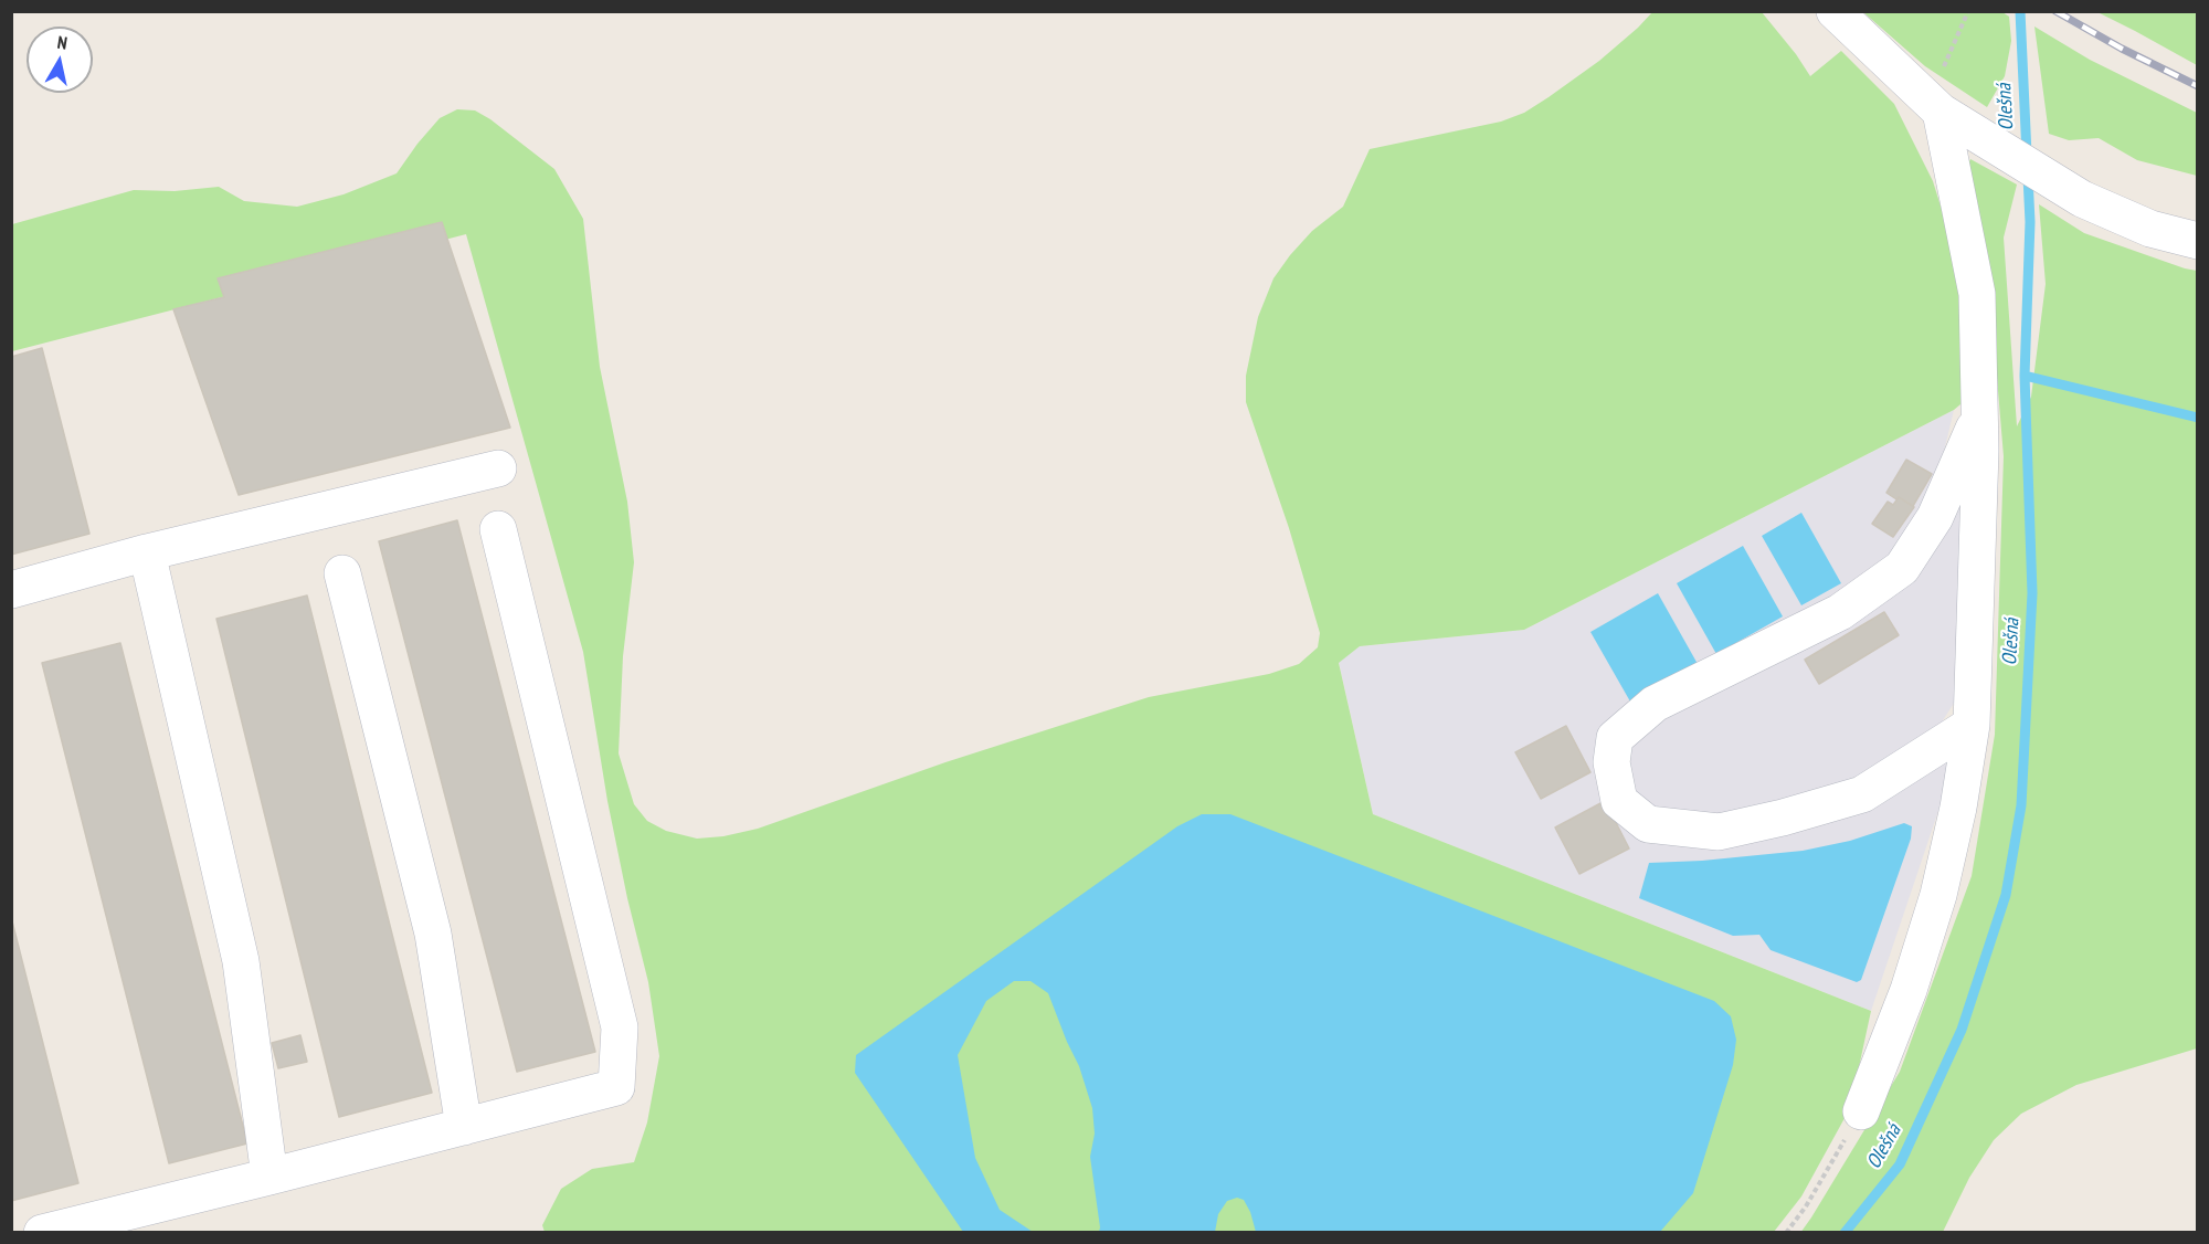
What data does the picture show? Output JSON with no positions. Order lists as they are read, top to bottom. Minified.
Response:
{"water":["Olešná"],"north":"top"}
